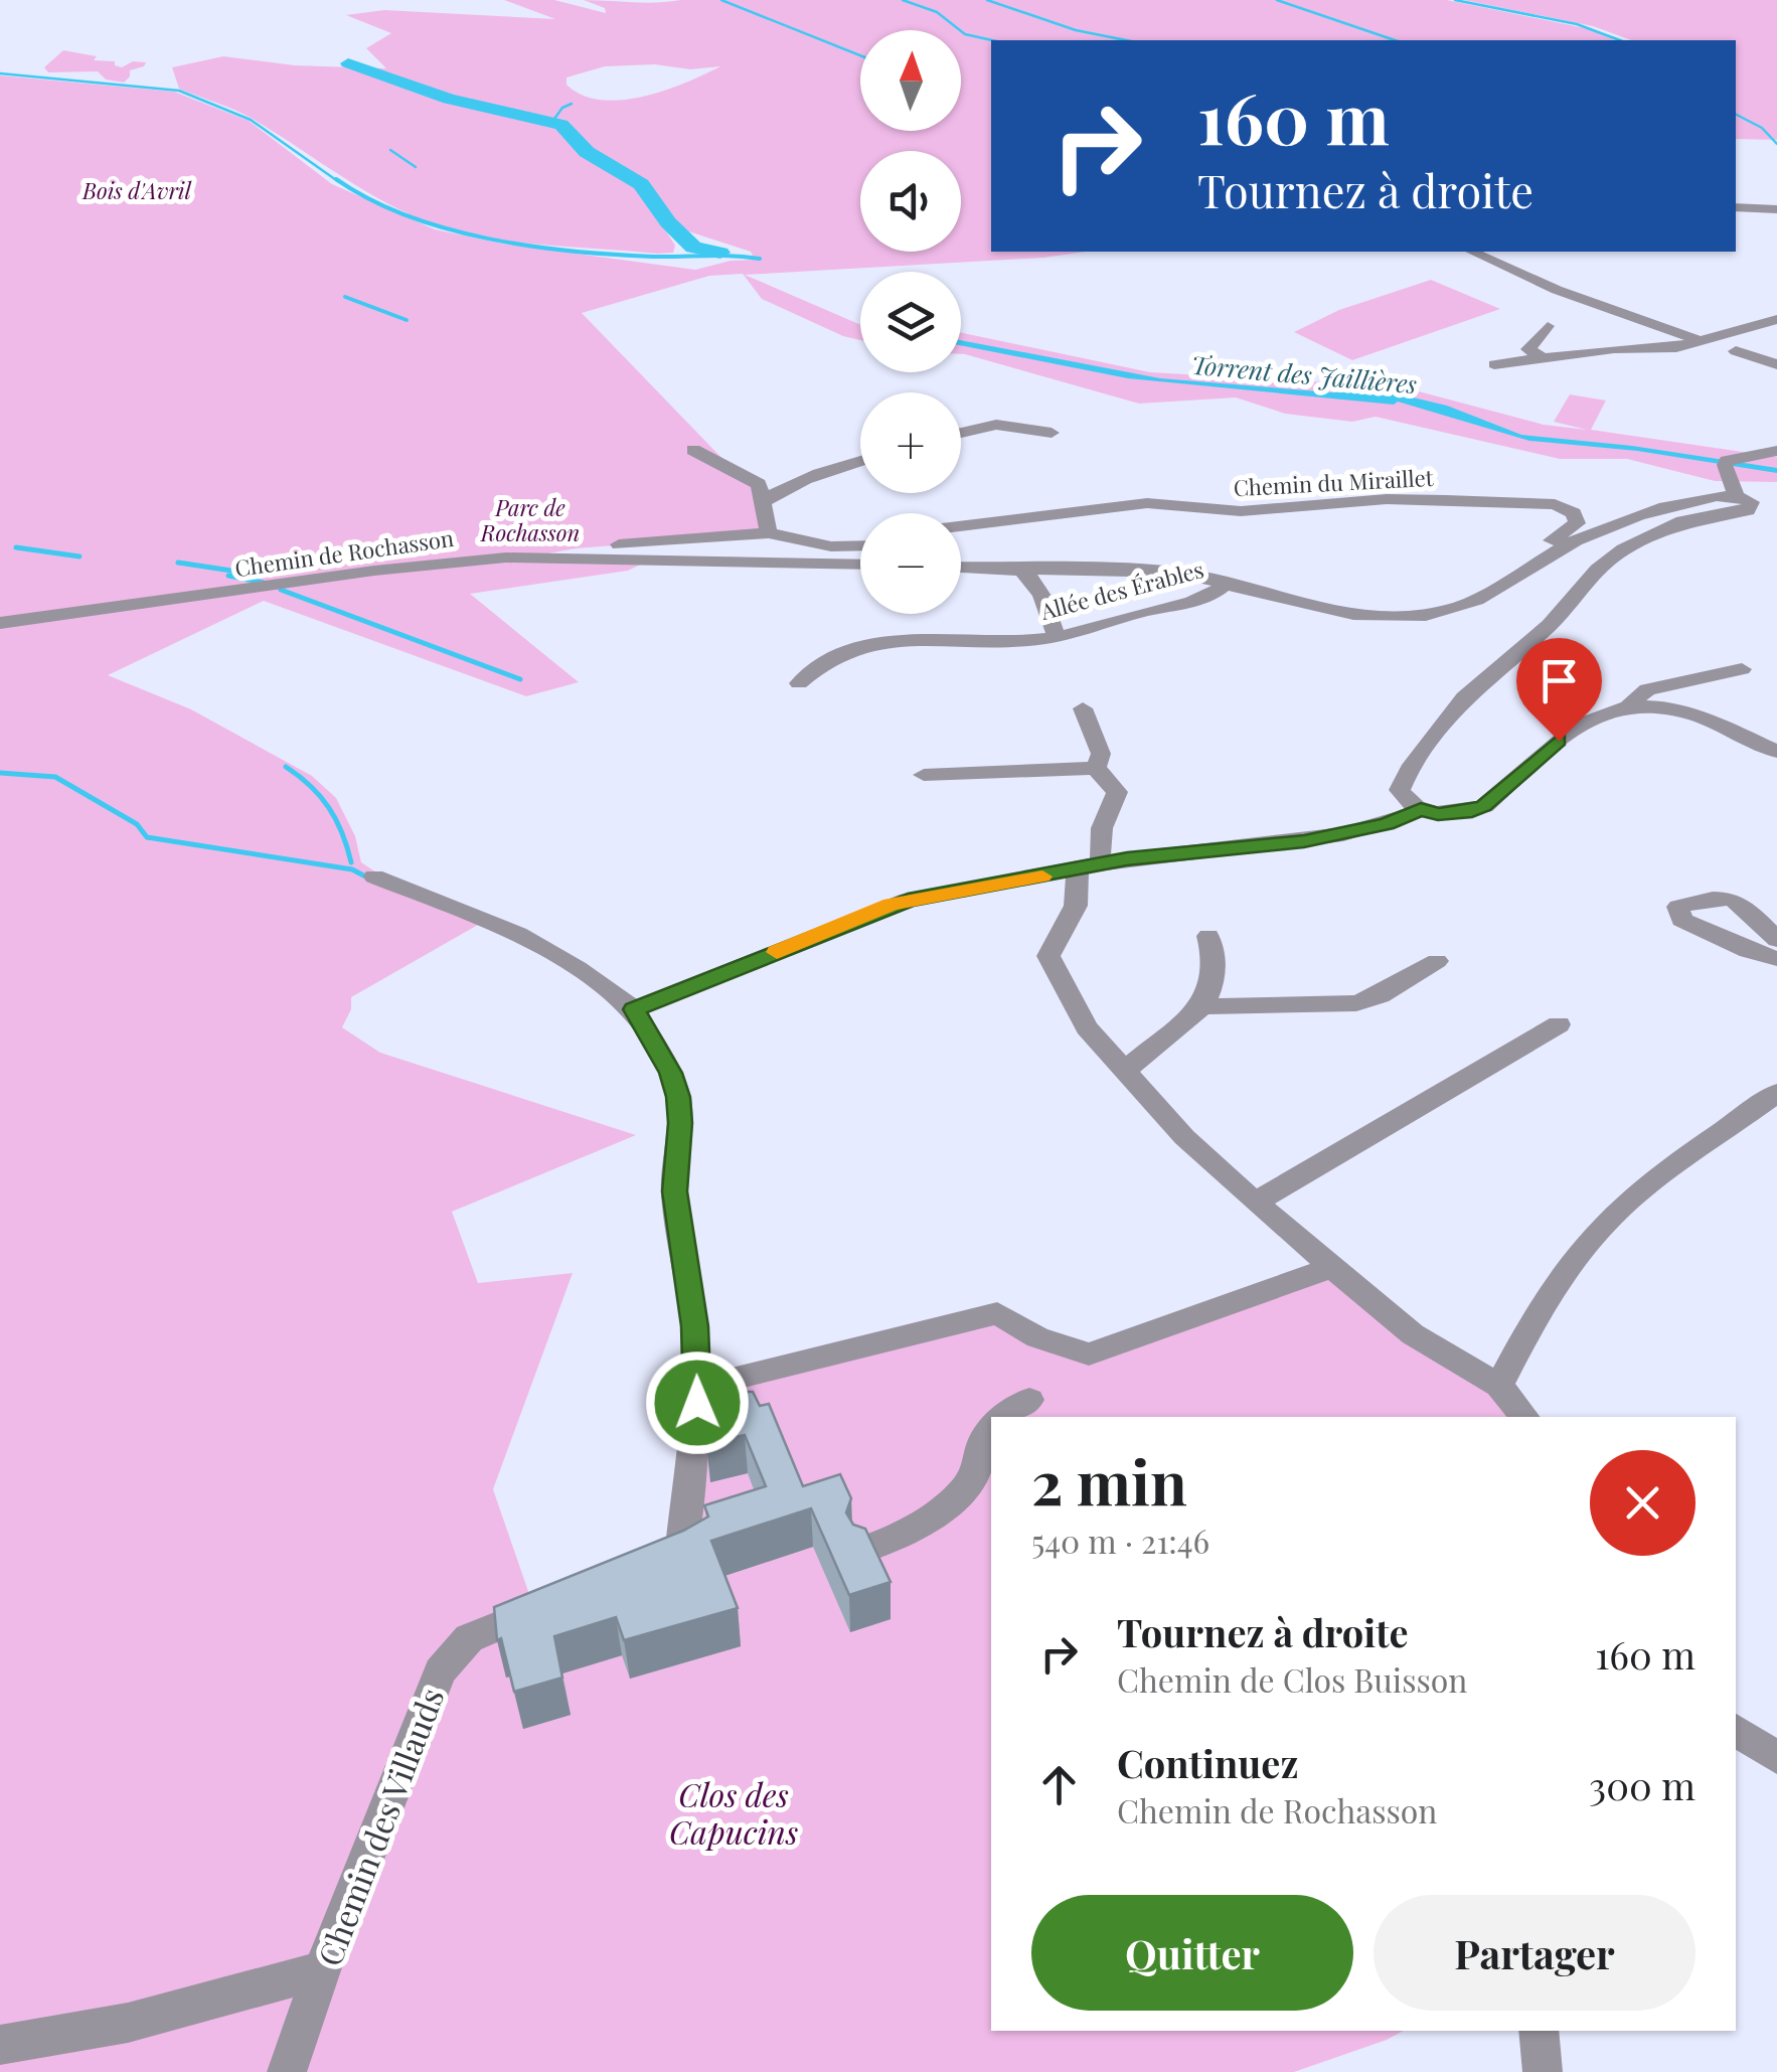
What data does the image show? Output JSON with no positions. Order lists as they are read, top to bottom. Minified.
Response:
{"streets":{"street":["Chemin du Miraillet","Chemin de Rochasson","Allée des Érables","Chemin des Villauds"]},"water":["Torrent des Jaillières"],"parks":["Bois d'Avril","Parc de Rochasson","Clos des Capucins"],"north":"top","page":{"map_buttons":["+","−"],"turn":["160 m","Tournez à droite"],"heading":["2 min","540 m · 21:46"],"list":[{"name":"Tournez à droite","note":"Chemin de Clos Buisson","value":"160 m"},{"name":"Continuez","note":"Chemin de Rochasson","value":"300 m"}],"buttons":["Quitter","Partager"]}}
